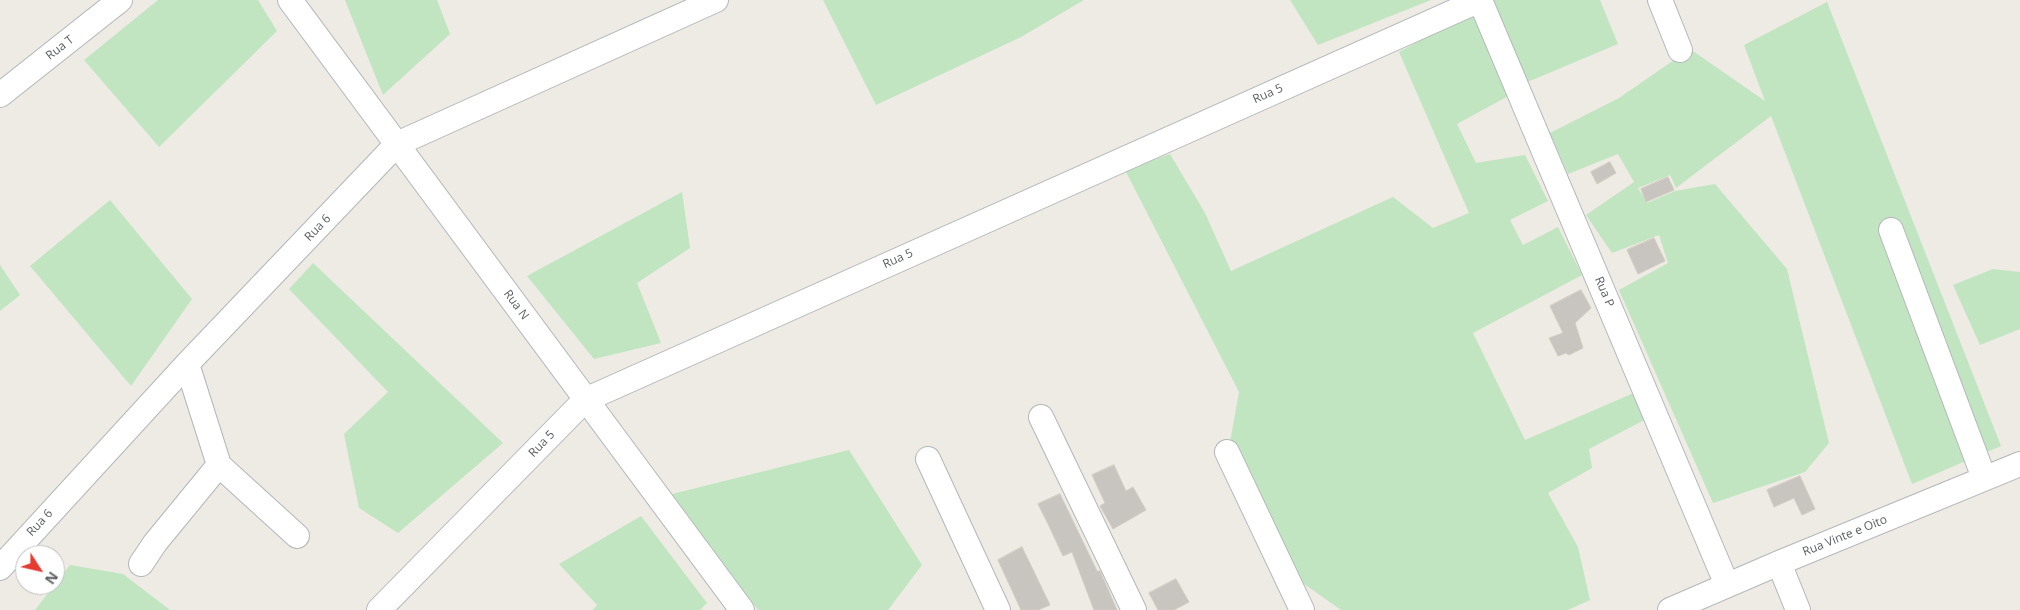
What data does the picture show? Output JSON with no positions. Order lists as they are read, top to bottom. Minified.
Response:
{"streets":{"street":["Rua T","Rua 5","Rua 6","Rua P","Rua N","Rua Vinte e Oito"]},"crossings":[["Rua 5","Rua P"],["Rua 5","Rua N"],["Rua 6","Rua N"],["Rua P","Rua Vinte e Oito"]],"north":"bottom right"}
